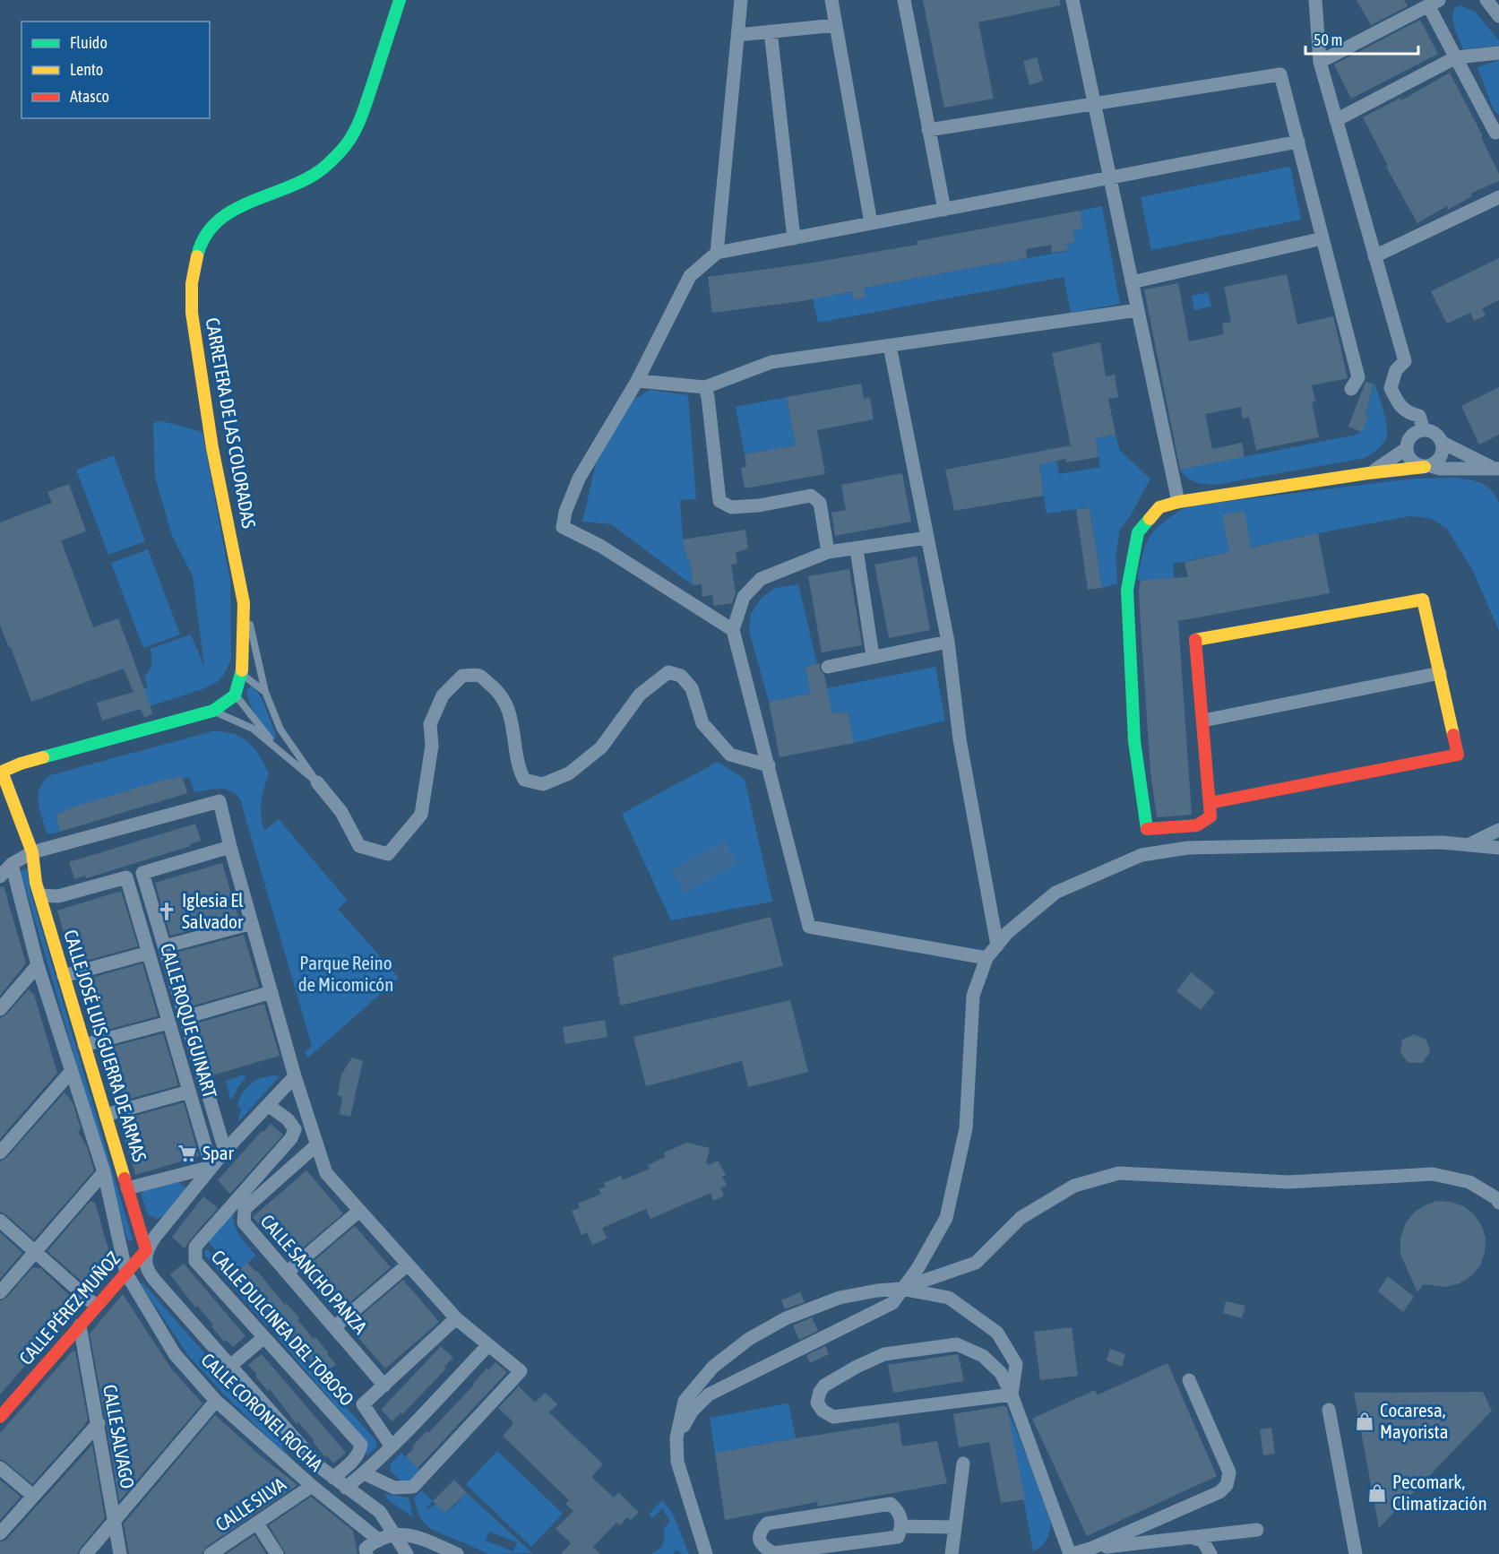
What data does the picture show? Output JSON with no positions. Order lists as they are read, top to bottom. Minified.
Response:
{"streets":{"street":["CARRETERA DE LAS COLORADAS","CALLE ROQUE GUINART","CALLE JOSÉ LUIS GUERRA DE ARMAS","CALLE SANCHO PANZA","CALLE PÉREZ MUÑOZ","CALLE DULCINEA DEL TOBOSO","CALLE CORONEL ROCHA","CALLE SALVAGO","CALLE SILVA"]},"crossings":[["CALLE ROQUE GUINART","CALLE JOSÉ LUIS GUERRA DE ARMAS"],["CALLE JOSÉ LUIS GUERRA DE ARMAS","CALLE PÉREZ MUÑOZ"],["CALLE PÉREZ MUÑOZ","CALLE CORONEL ROCHA"],["CALLE PÉREZ MUÑOZ","CALLE SALVAGO"],["CALLE CORONEL ROCHA","CALLE SILVA"]],"parks":["Parque Reino de Micomicón"],"places":{"church":["Iglesia El Salvador"],"supermarket":["Spar"],"shop":["Cocaresa, Mayorista","Pecomark, Climatización"]},"legend":["Fluido","Lento","Atasco"],"scale_bar":"50 m"}
